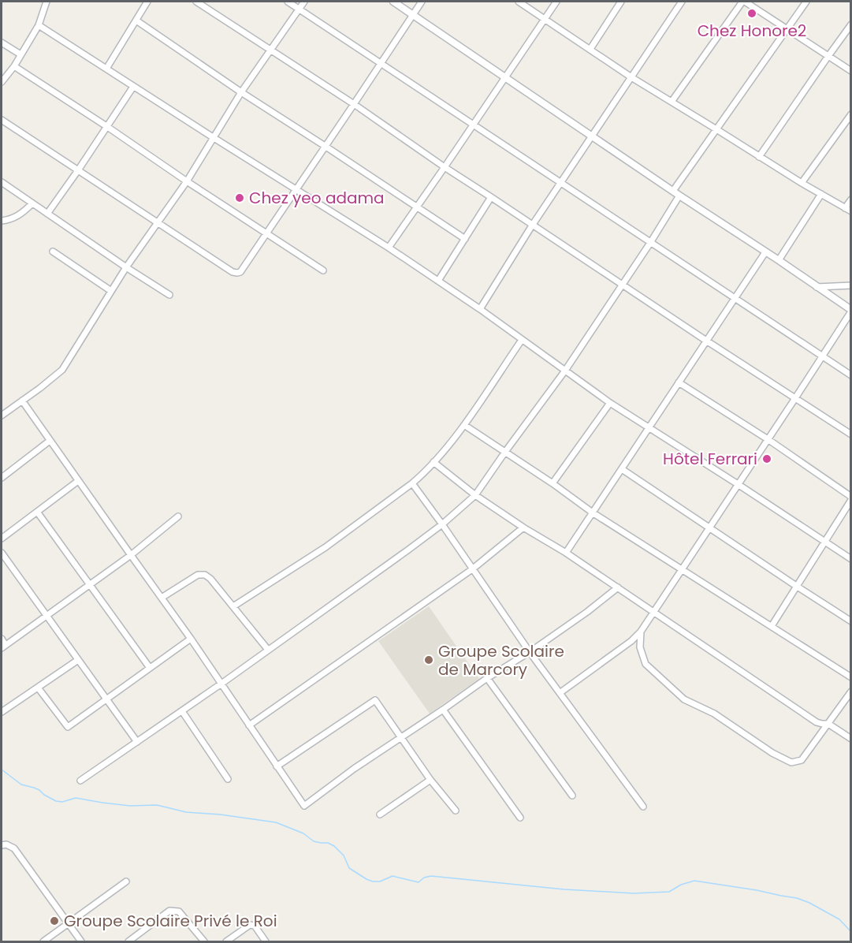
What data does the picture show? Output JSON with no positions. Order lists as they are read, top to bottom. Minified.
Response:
{"places":["Chez Honore2","Chez yeo adama","Hôtel Ferrari","Groupe Scolaire de Marcory","Groupe Scolaire Privé le Roi"]}
